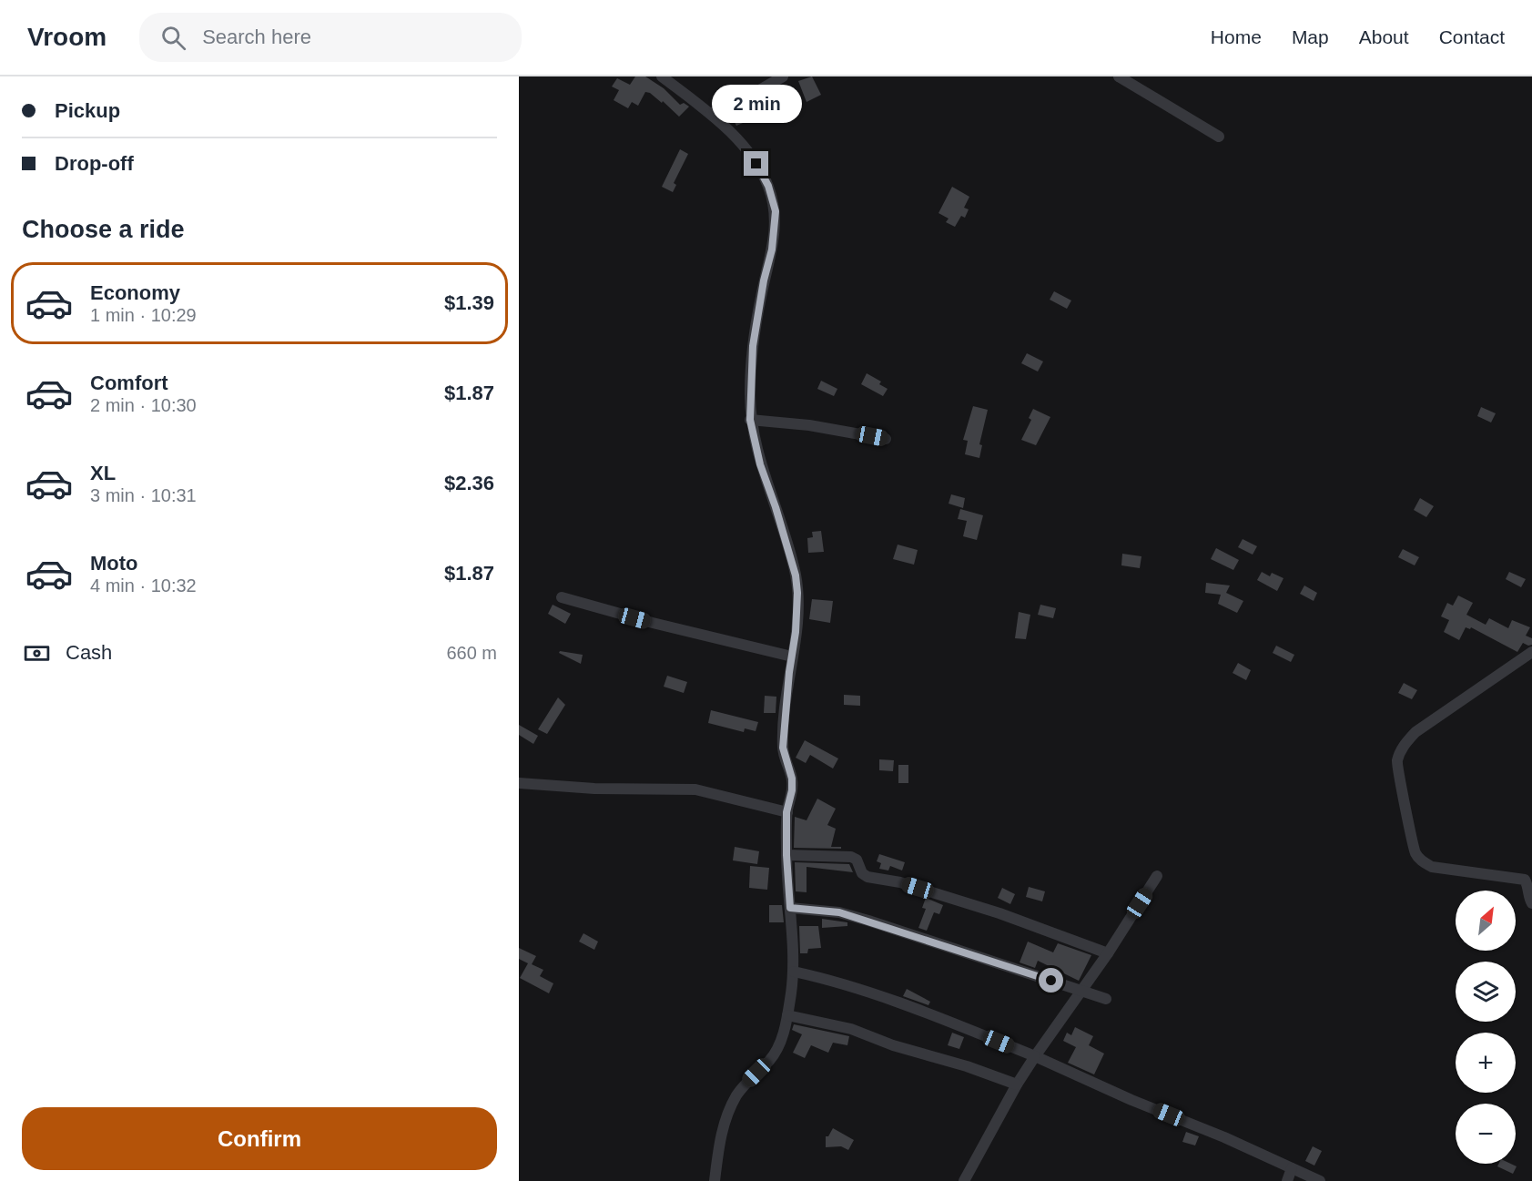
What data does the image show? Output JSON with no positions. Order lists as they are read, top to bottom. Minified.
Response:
{"north":"top right","page":{"header":"Vroom","search":"Search here","nav":["Home","Map","About","Contact"],"banner":["Pickup","Drop-off"],"bubble":"2 min","heading":"Choose a ride","list":[{"name":"Economy","note":"1 min · 10:29","value":"$1.39"},{"name":"Comfort","note":"2 min · 10:30","value":"$1.87"},{"name":"XL","note":"3 min · 10:31","value":"$2.36"},{"name":"Moto","note":"4 min · 10:32","value":"$1.87"}],"pay":["Cash","660 m"],"map_buttons":["+","−"],"buttons":"Confirm"}}
